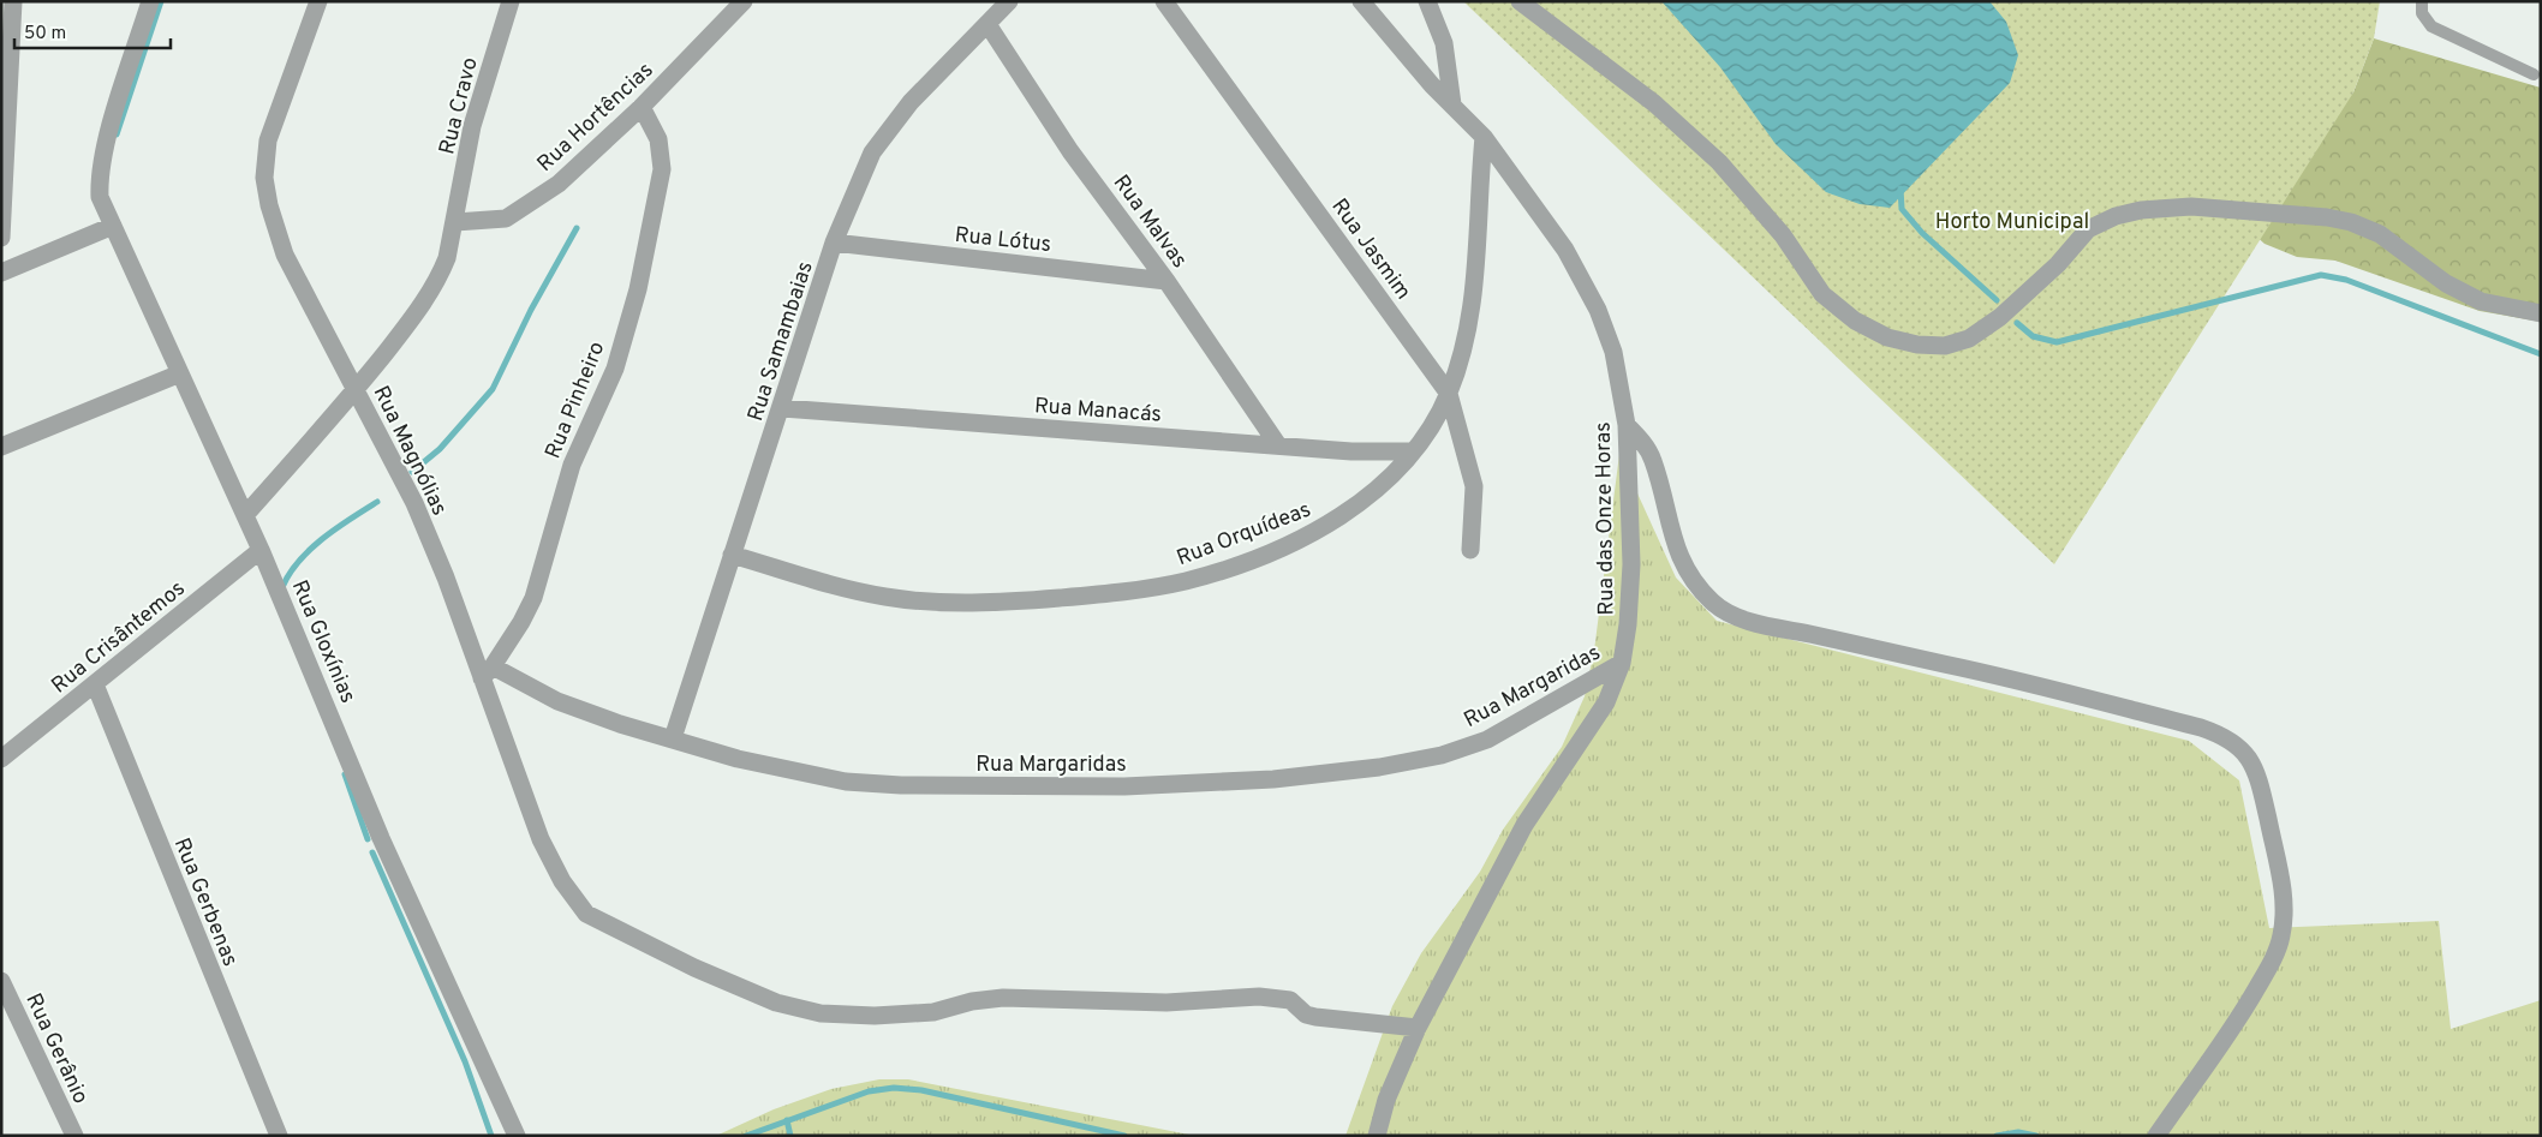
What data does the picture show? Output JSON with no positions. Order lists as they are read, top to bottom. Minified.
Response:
{"streets":{"street":["Rua Cravo","Rua Hortências","Rua Malvas","Rua Lótus","Rua Jasmim","Rua Samambaias","Rua Pinheiro","Rua Manacás","Rua Magnólias","Rua das Onze Horas","Rua Orquídeas","Rua Crisântemos","Rua Gloxínias","Rua Margaridas","Rua Gerbenas","Rua Gerânio"]},"crossings":[["Rua Cravo","Rua Hortências"],["Rua Cravo","Rua Magnólias"],["Rua Cravo","Rua Gloxínias"],["Rua Hortências","Rua Pinheiro"],["Rua Malvas","Rua Lótus"],["Rua Malvas","Rua Samambaias"],["Rua Malvas","Rua Manacás"],["Rua Lótus","Rua Samambaias"],["Rua Jasmim","Rua Orquídeas"],["Rua Samambaias","Rua Manacás"],["Rua Samambaias","Rua Orquídeas"],["Rua Samambaias","Rua Margaridas"],["Rua Pinheiro","Rua Magnólias"],["Rua Pinheiro","Rua Margaridas"],["Rua Manacás","Rua Orquídeas"],["Rua Magnólias","Rua das Onze Horas"],["Rua Magnólias","Rua Margaridas"],["Rua das Onze Horas","Rua Orquídeas"],["Rua das Onze Horas","Rua Margaridas"],["Rua Crisântemos","Rua Gloxínias"],["Rua Crisântemos","Rua Gerbenas"]],"parks":["Horto Municipal"],"scale_bar":"50 m"}
